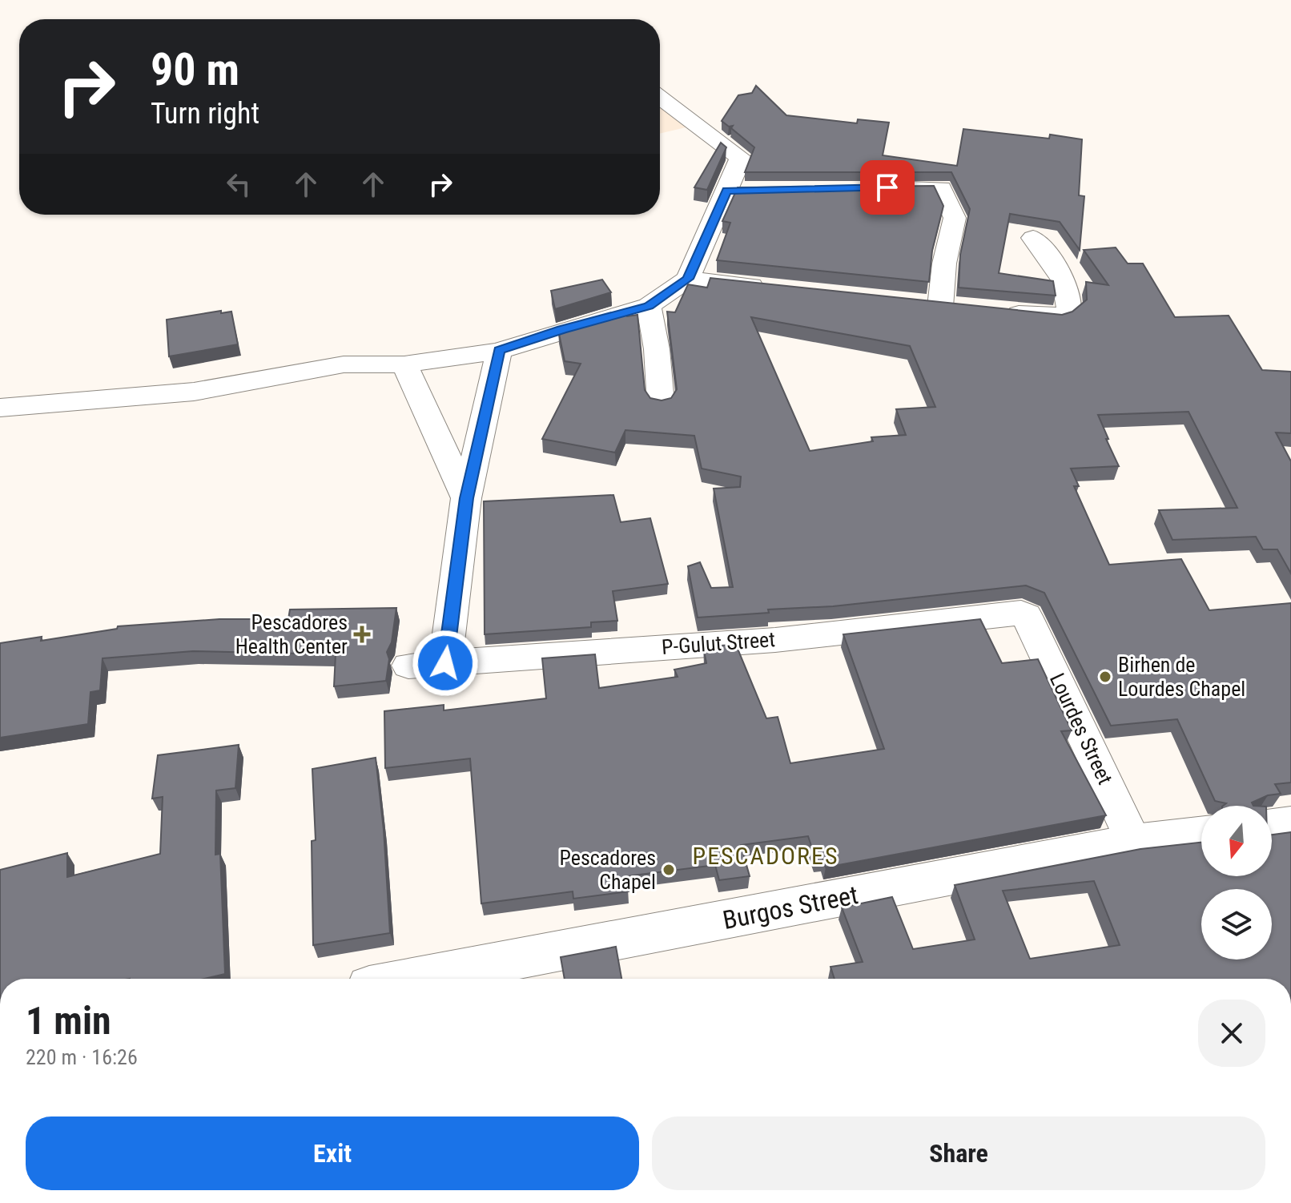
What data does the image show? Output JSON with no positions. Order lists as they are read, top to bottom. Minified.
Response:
{"streets":{"street":["P-Gulut Street","Lourdes Street","Burgos Street"]},"crossings":[["P-Gulut Street","Lourdes Street"],["Lourdes Street","Burgos Street"]],"districts":["PESCADORES"],"places":{"health":["Pescadores Health Center"],"other":["Birhen de Lourdes Chapel","Pescadores Chapel"]},"north":"bottom","page":{"turn":["90 m","Turn right"],"heading":["1 min","220 m · 16:26"],"buttons":["Exit","Share"]}}
